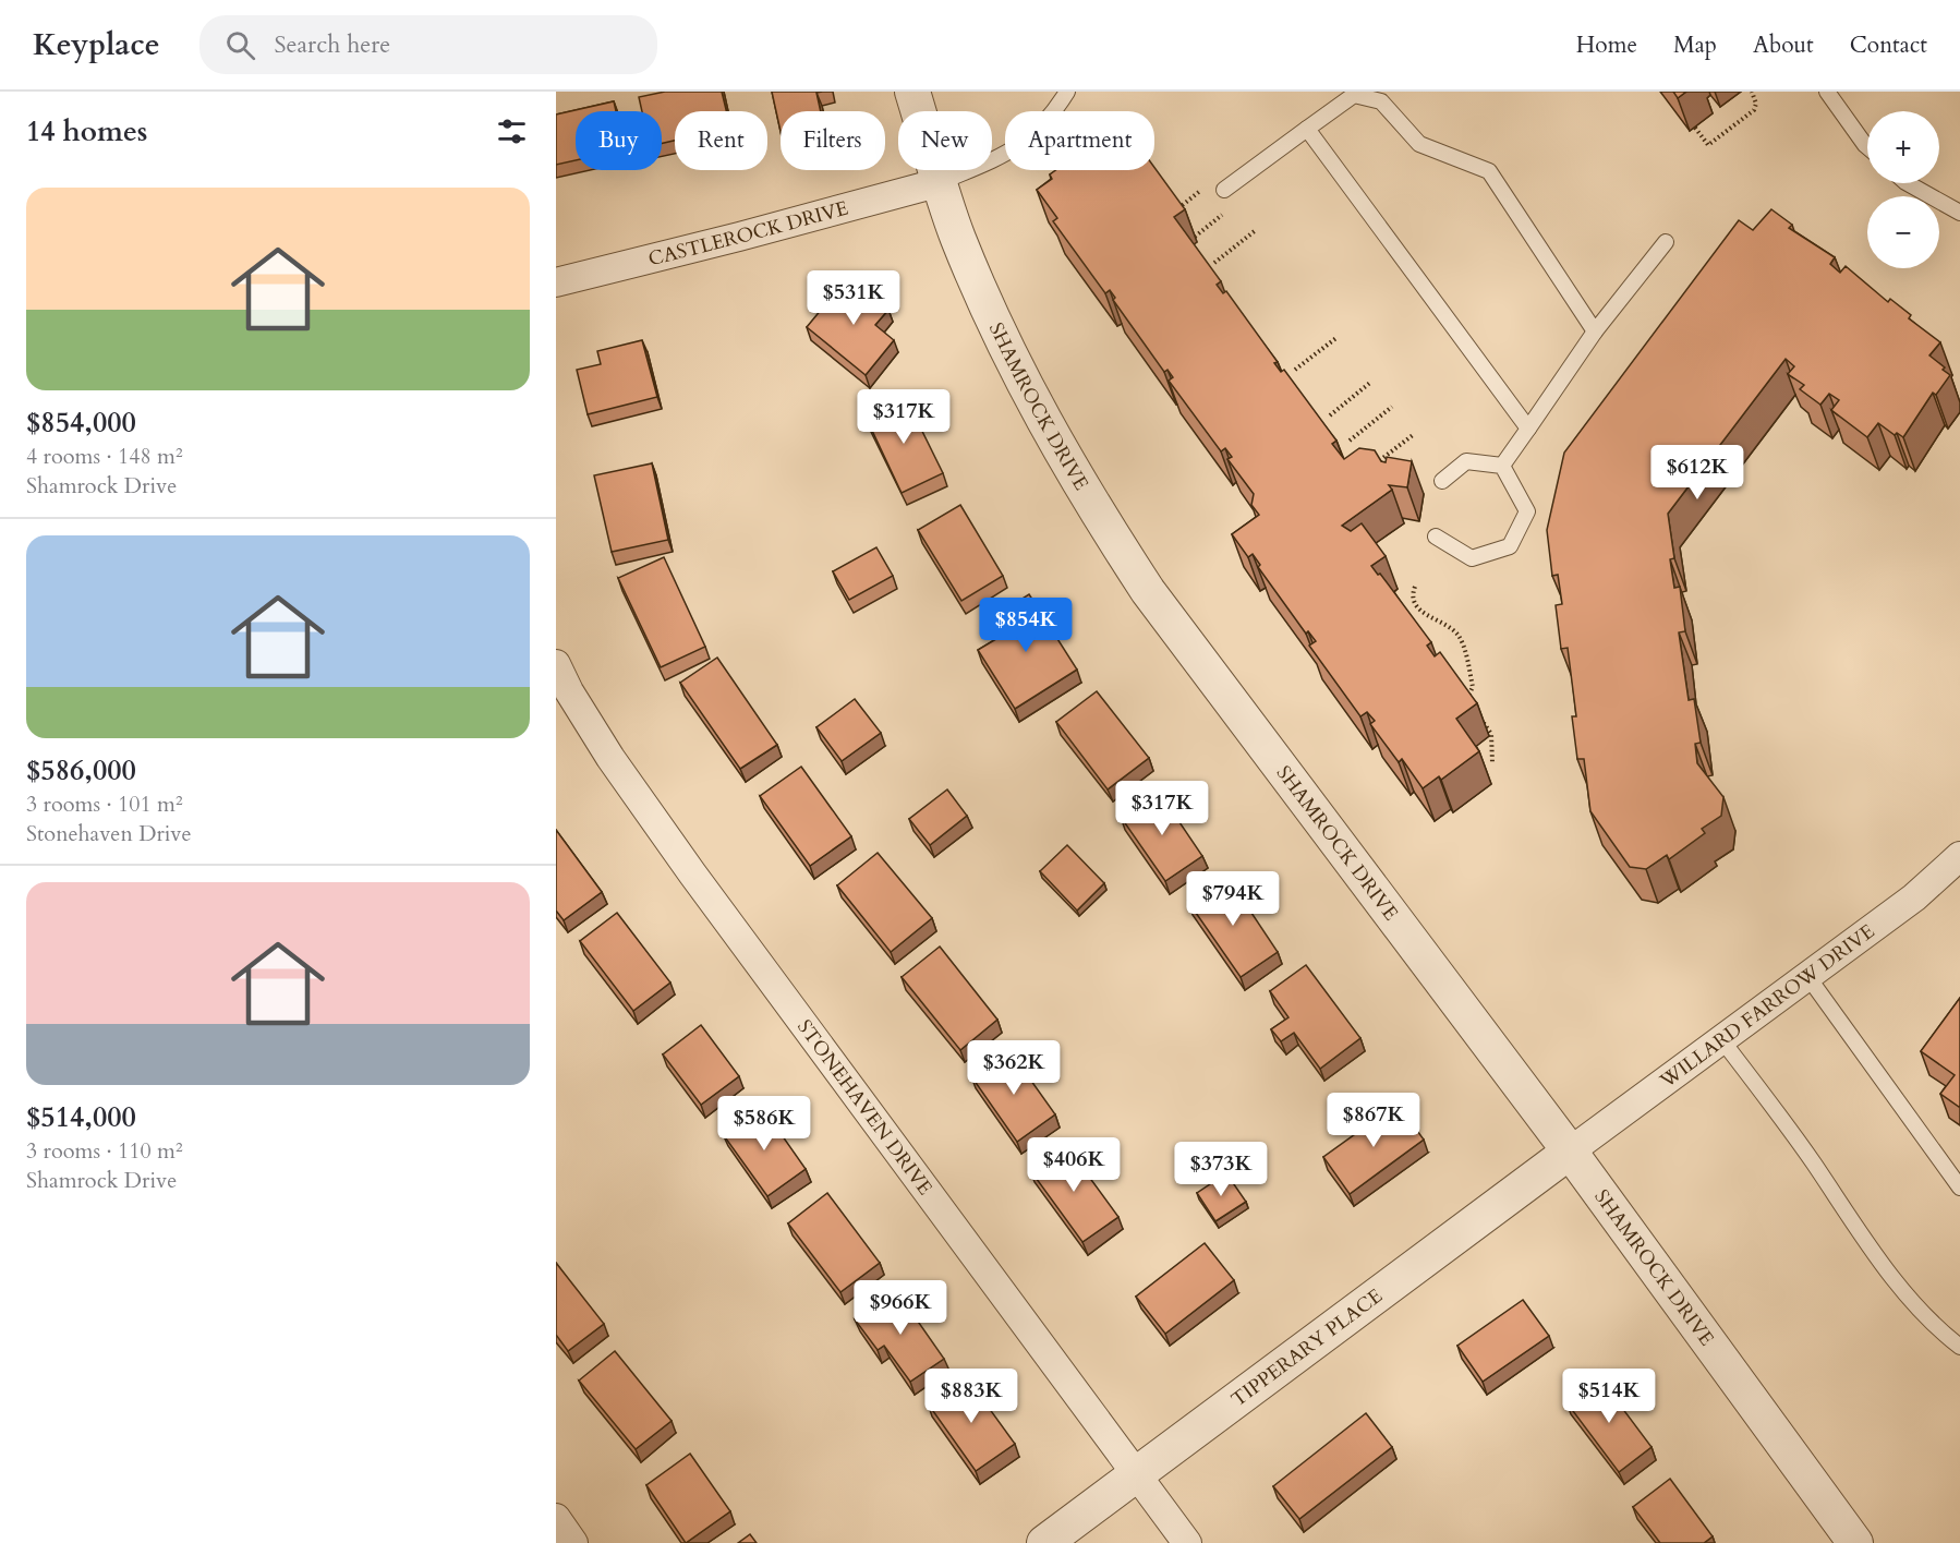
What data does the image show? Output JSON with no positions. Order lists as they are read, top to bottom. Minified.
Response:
{"streets":{"street":["CASTLEROCK DRIVE","SHAMROCK DRIVE","WILLARD FARROW DRIVE","STONEHAVEN DRIVE","TIPPERARY PLACE"]},"crossings":[["CASTLEROCK DRIVE","SHAMROCK DRIVE"],["SHAMROCK DRIVE","WILLARD FARROW DRIVE"],["SHAMROCK DRIVE","TIPPERARY PLACE"],["WILLARD FARROW DRIVE","TIPPERARY PLACE"],["STONEHAVEN DRIVE","TIPPERARY PLACE"]],"page":{"header":"Keyplace","search":"Search here","nav":["Home","Map","About","Contact"],"heading":"14 homes","map_buttons":["+","−"],"chip":["Buy","Rent","Filters","New","Apartment"],"list":[{"name":"$854,000","note":"4 rooms · 148 m² · Shamrock Drive"},{"name":"$586,000","note":"3 rooms · 101 m² · Stonehaven Drive"},{"name":"$514,000","note":"3 rooms · 110 m² · Shamrock Drive"}],"price":["$531K","$317K","$612K","$854K","$317K","$794K","$362K","$867K","$586K","$406K","$373K","$966K","$883K","$514K"]}}
